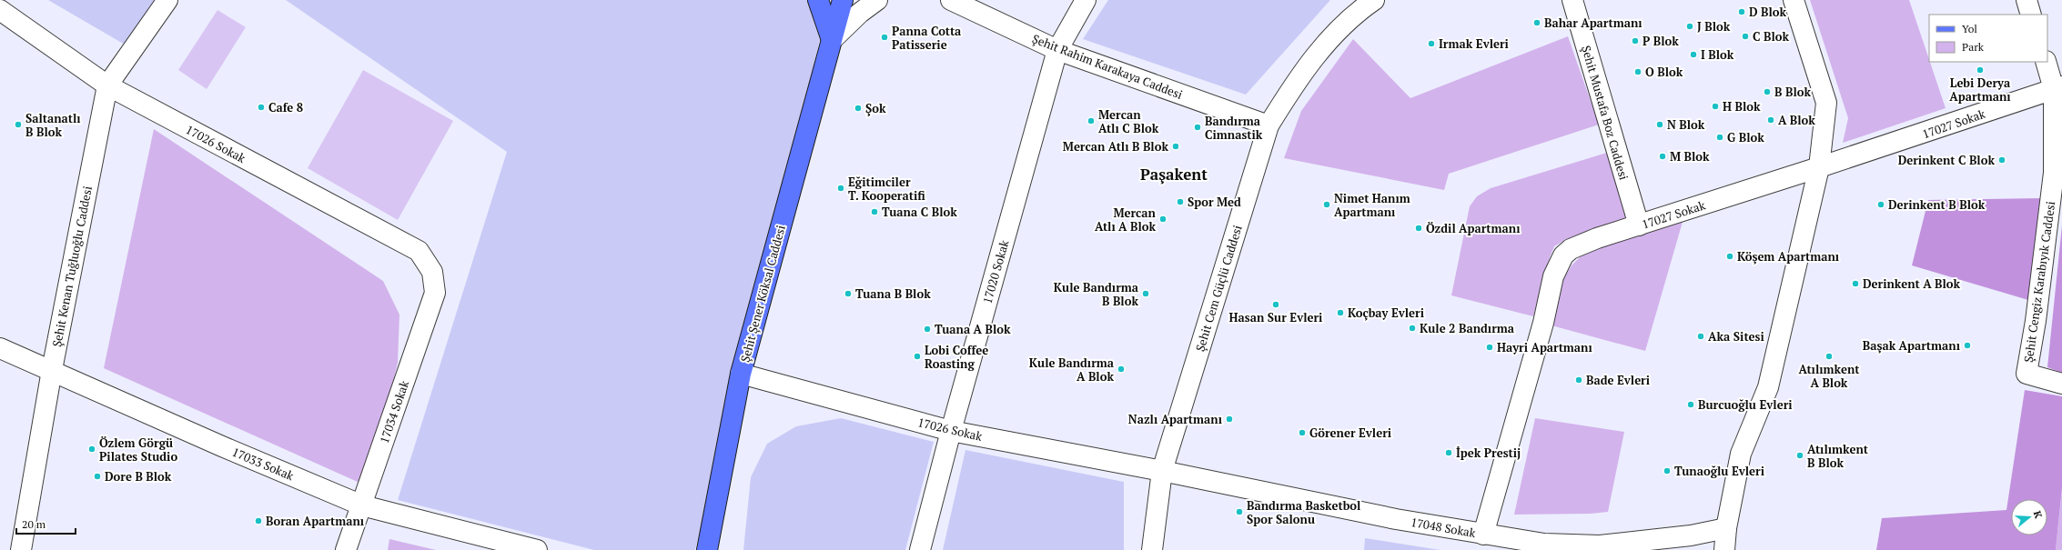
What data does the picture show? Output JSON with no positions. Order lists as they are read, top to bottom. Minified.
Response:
{"streets":{"main road":["Şehit Şener Köksal Caddesi"],"street":["Şehit Rahim Karakaya Caddesi","Şehit Mustafa Boz Caddesi","17027 Sokak","17026 Sokak","Şehit Kenan Tuğluoğlu Caddesi","17020 Sokak","Şehit Cengiz Karabıyık Caddesi","Şehit Cem Güçlü Caddesi","17034 Sokak","17033 Sokak","17048 Sokak"]},"crossings":[["Şehit Rahim Karakaya Caddesi","17020 Sokak"],["Şehit Rahim Karakaya Caddesi","Şehit Cem Güçlü Caddesi"],["Şehit Mustafa Boz Caddesi","17027 Sokak"],["17027 Sokak","Şehit Cengiz Karabıyık Caddesi"],["17027 Sokak","17048 Sokak"],["17026 Sokak","Şehit Kenan Tuğluoğlu Caddesi"],["17026 Sokak","17020 Sokak"],["17026 Sokak","Şehit Cem Güçlü Caddesi"],["17026 Sokak","Şehit Şener Köksal Caddesi"],["17026 Sokak","17034 Sokak"],["17026 Sokak","17048 Sokak"],["Şehit Kenan Tuğluoğlu Caddesi","17033 Sokak"],["Şehit Cem Güçlü Caddesi","17048 Sokak"],["17034 Sokak","17033 Sokak"]],"districts":["Paşakent"],"places":["D Blok","Bahar Apartmanı","J Blok","C Blok","Panna Cotta Patisserie","P Blok","Irmak Evleri","I Blok","Lebi Derya Apartmanı","O Blok","B Blok","H Blok","Cafe 8","Şok","A Blok","Mercan Atlı C Blok","Saltanatlı B Blok","N Blok","Bandırma Cimnastik","G Blok","Mercan Atlı B Blok","M Blok","Derinkent C Blok","Eğitimciler T. Kooperatifi","Spor Med","Nimet Hanım Apartmanı","Derinkent B Blok","Tuana C Blok","Mercan Atlı A Blok","Özdil Apartmanı","Köşem Apartmanı","Derinkent A Blok","Tuana B Blok","Kule Bandırma B Blok","Hasan Sur Evleri","Koçbay Evleri","Kule 2 Bandırma","Tuana A Blok","Aka Sitesi","Başak Apartmanı","Hayri Apartmanı","Lobi Coffee Roasting","Atılımkent A Blok","Kule Bandırma A Blok","Bade Evleri","Burcuoğlu Evleri","Nazlı Apartmanı","Görener Evleri","Özlem Görgü Pilates Studio","İpek Prestij","Atılımkent B Blok","Tunaoğlu Evleri","Dore B Blok","Bandırma Basketbol Spor Salonu","Boran Apartmanı"],"legend":["Yol","Park"],"scale_bar":"20 m","north":"right"}
